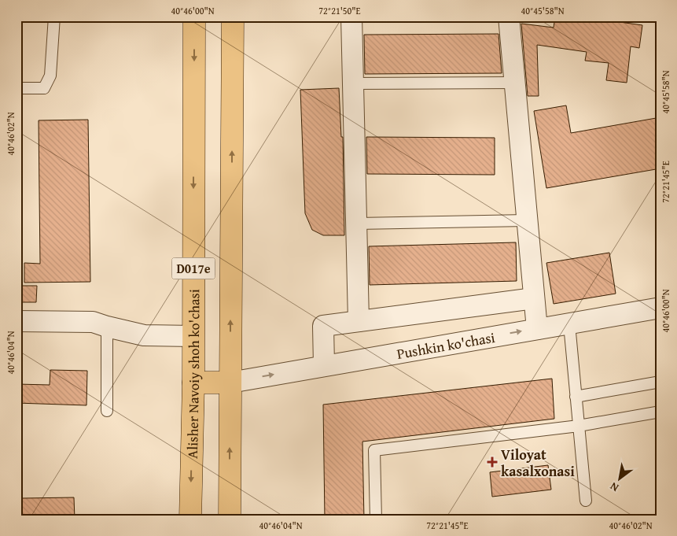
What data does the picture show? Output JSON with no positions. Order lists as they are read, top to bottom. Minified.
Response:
{"streets":{"main road":["D017e","Alisher Navoiy shoh ko'chasi"],"street":["Pushkin ko'chasi"]},"crossings":[["D017e","Pushkin ko'chasi"]],"places":{"health":["Viloyat kasalxonasi"]},"north":"bottom left","coordinates":["40°46'00\"N","72°21'50\"E","40°45'58\"N","40°46'02\"N","72°21'45\"E","40°46'04\"N"]}
